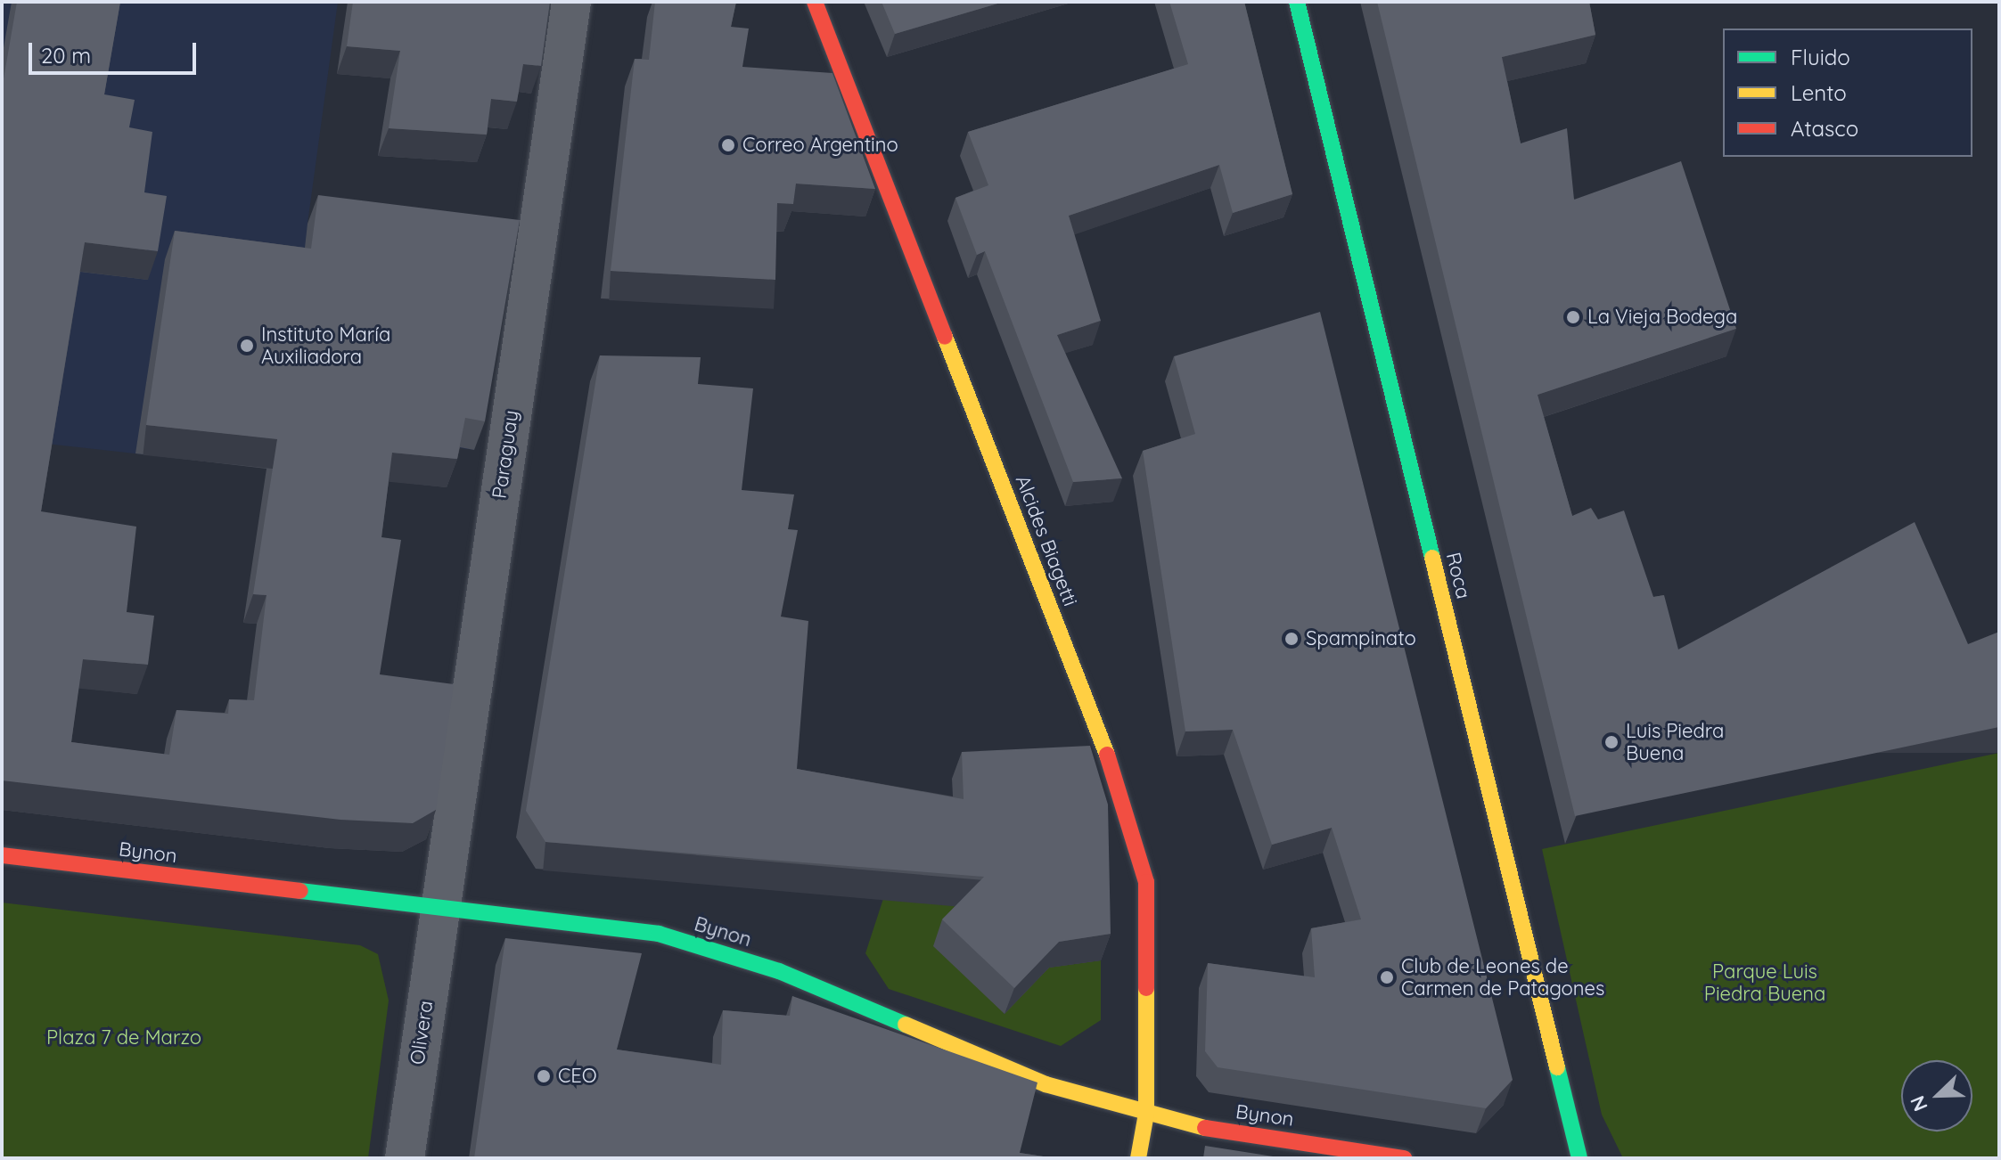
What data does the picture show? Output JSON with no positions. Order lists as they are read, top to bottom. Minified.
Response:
{"streets":{"street":["Paraguay","Alcides Biagetti","Roca","Bynon","Olivera"]},"crossings":[["Paraguay","Bynon"],["Paraguay","Olivera"],["Alcides Biagetti","Bynon"],["Bynon","Olivera"]],"parks":["Parque Luis Piedra Buena","Plaza 7 de Marzo"],"places":["Correo Argentino","La Vieja Bodega","Instituto María Auxiliadora","Spampinato","Luis Piedra Buena","Club de Leones de Carmen de Patagones","CEO"],"legend":["Fluido","Lento","Atasco"],"scale_bar":"20 m","north":"bottom left"}
